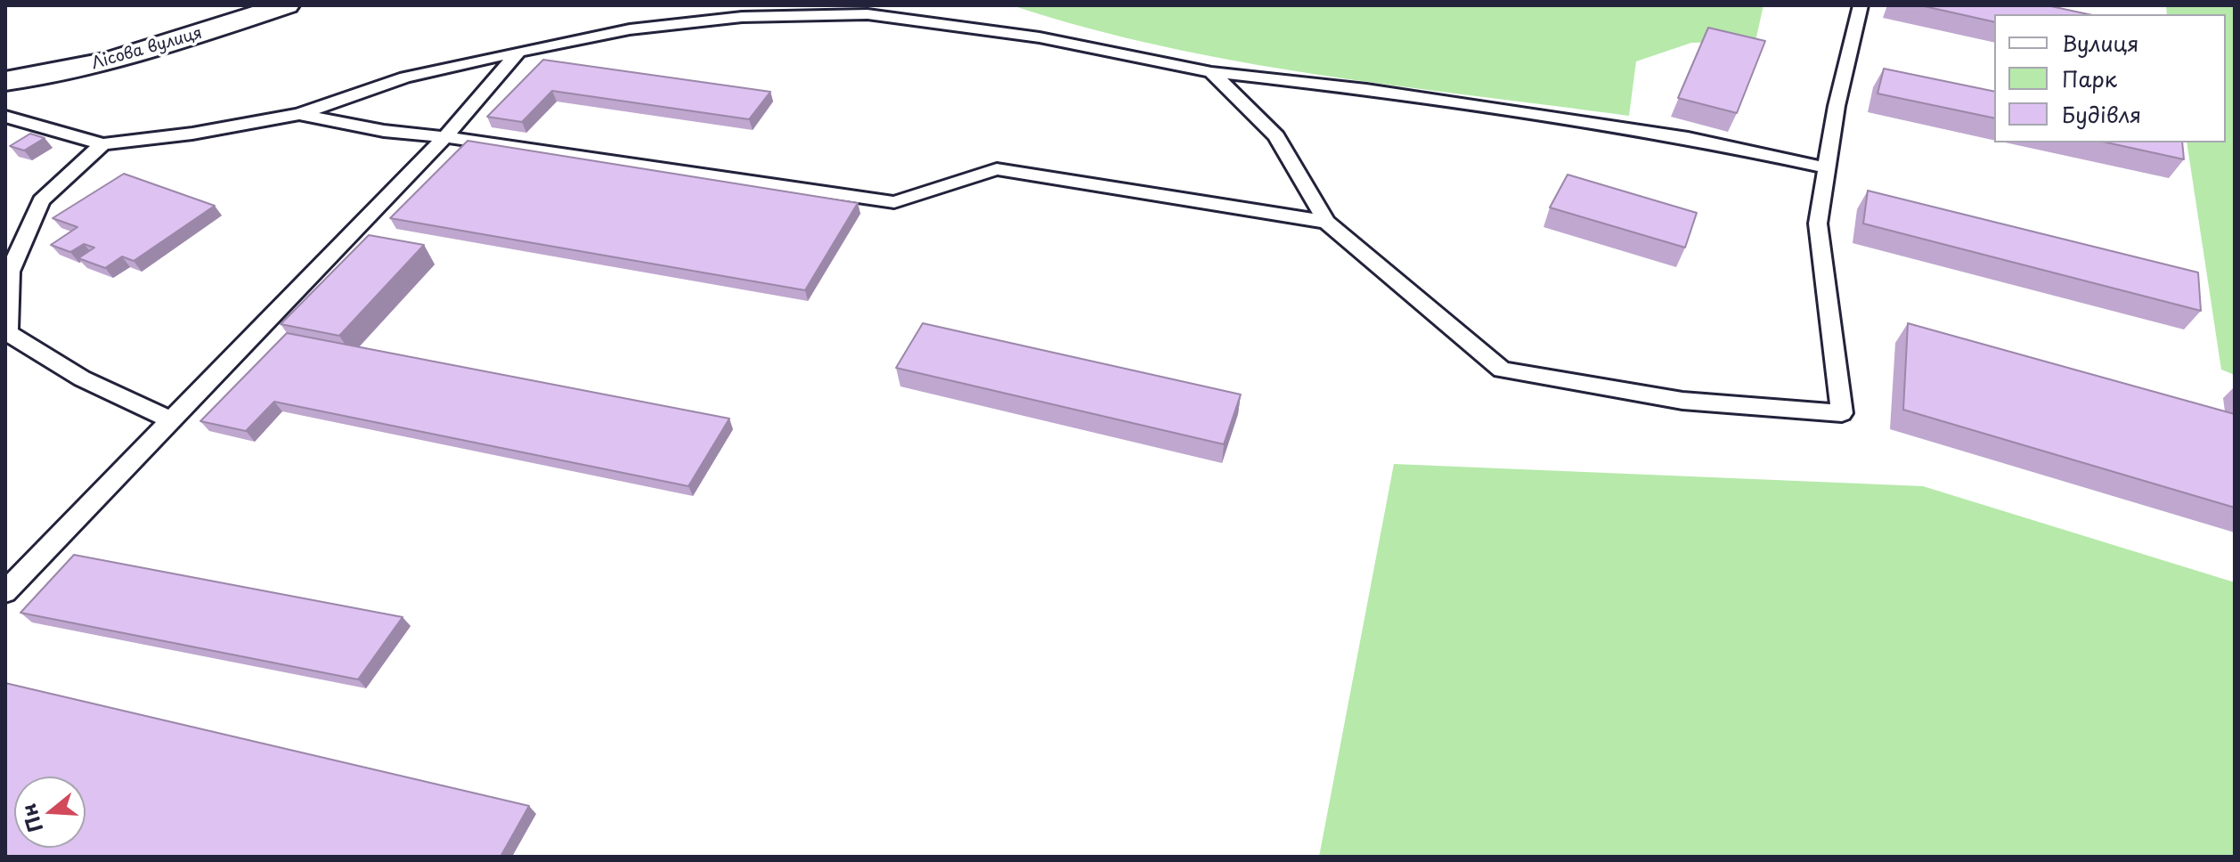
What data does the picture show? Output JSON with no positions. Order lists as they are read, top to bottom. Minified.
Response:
{"streets":{"street":["Лісова вулиця"]},"legend":["Вулиця","Парк","Будівля"],"north":"left"}
